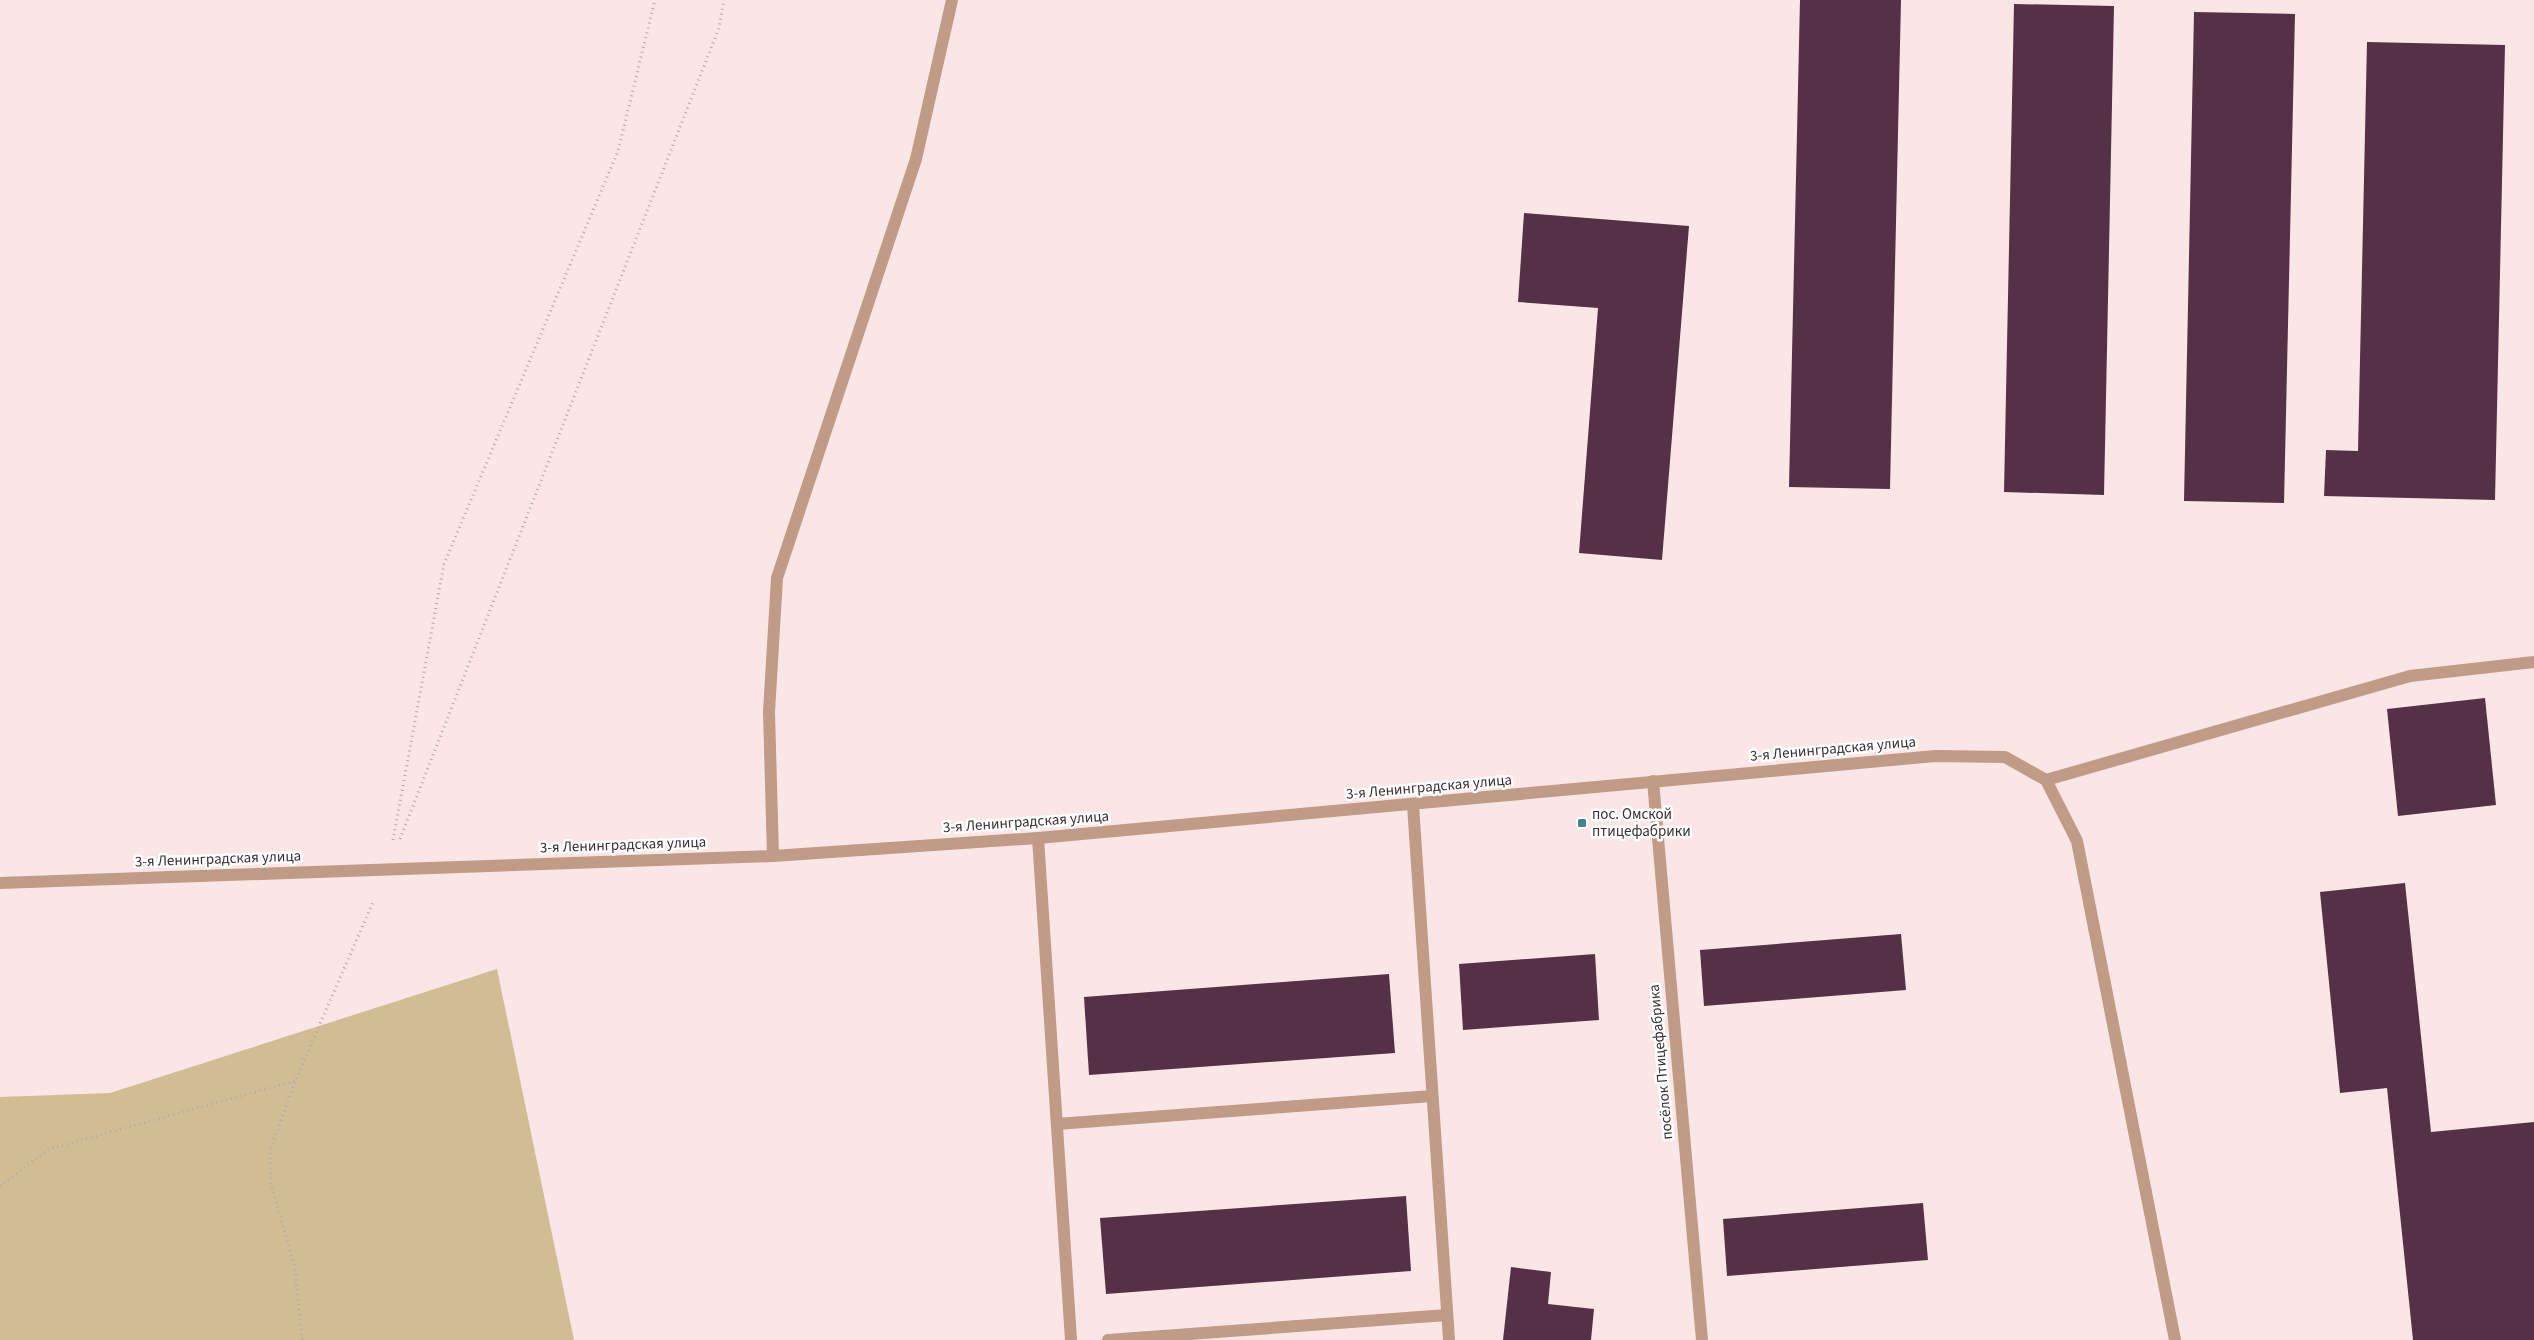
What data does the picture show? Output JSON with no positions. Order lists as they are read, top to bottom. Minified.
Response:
{"streets":{"street":["3-я Ленинградская улица","посёлок Птицефабрика"]},"crossings":[["3-я Ленинградская улица","посёлок Птицефабрика"]],"places":{"transit":["пос. Омской птицефабрики"]}}
